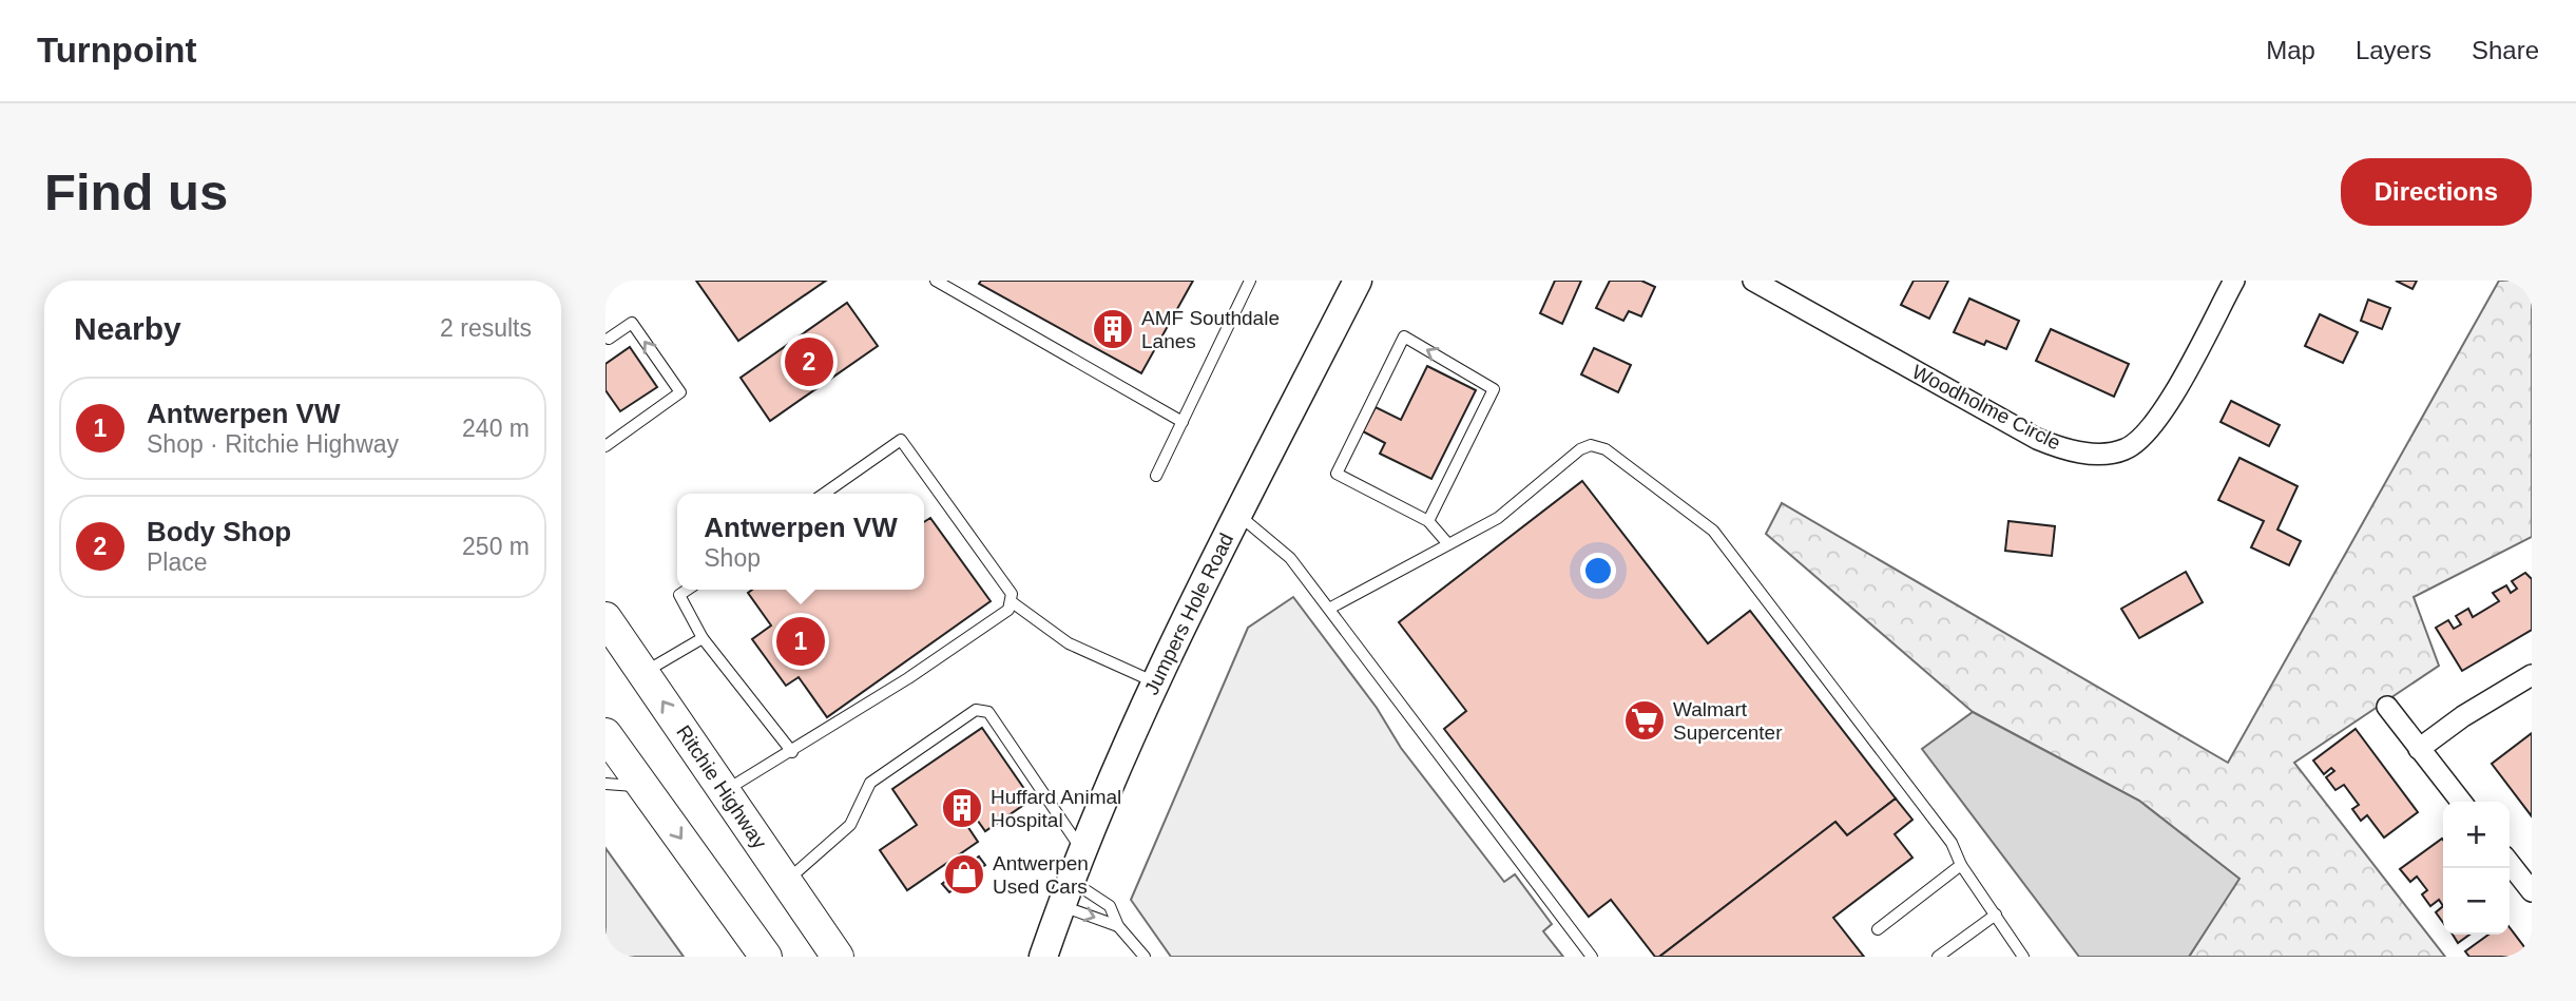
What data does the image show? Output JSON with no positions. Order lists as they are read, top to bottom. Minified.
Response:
{"streets":{"main road":["Jumpers Hole Road","Ritchie Highway"],"street":["Woodholme Circle"]},"places":{"building":["AMF Southdale Lanes","Huffard Animal Hospital"],"supermarket":["Walmart Supercenter"],"shop":["Antwerpen Used Cars"]},"page":{"header":"Turnpoint","nav":["Map","Layers","Share"],"buttons":"Directions","title":"Find us","heading":["Nearby","2 results"],"pins":["2","1"],"list":[{"mark":"1","name":"Antwerpen VW","note":"Shop · Ritchie Highway","value":"240 m"},{"mark":"2","name":"Body Shop","note":"Place","value":"250 m"}],"popup":["Antwerpen VW","Shop"],"map_buttons":["+","−"]}}
